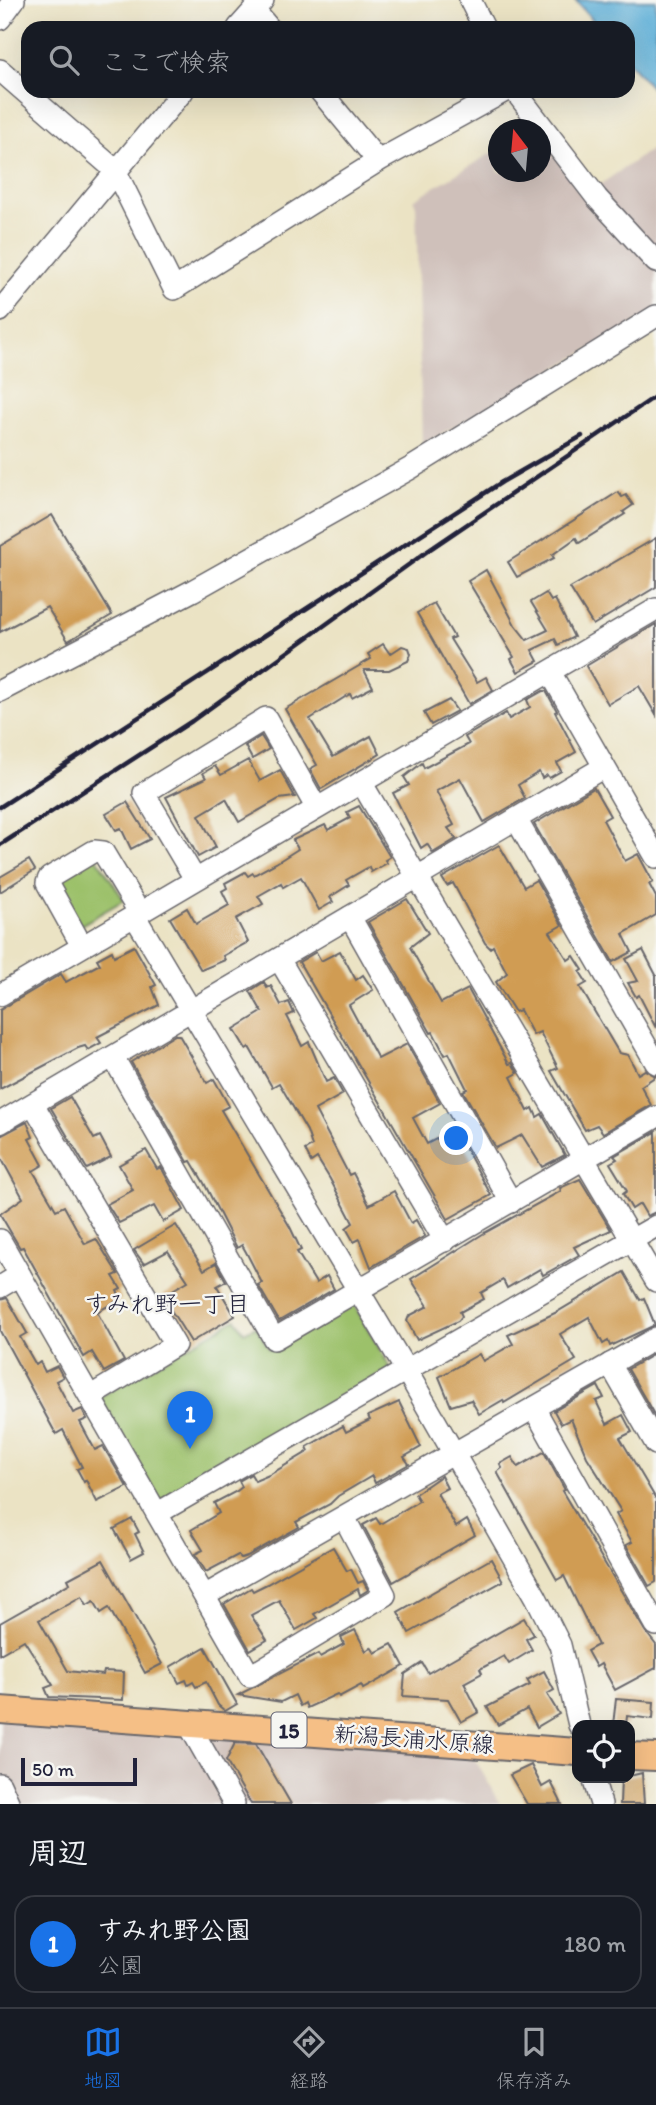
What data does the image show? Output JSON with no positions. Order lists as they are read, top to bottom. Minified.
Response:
{"streets":{"main road":["15","新潟長浦水原線"]},"districts":["すみれ野一丁目"],"scale_bar":"50 m","north":"top","page":{"search":"ここで検索","pins":"1","scale":"50 m","heading":"周辺","list":[{"mark":"1","name":"すみれ野公園","note":"公園","value":"180 m"}],"nav":["地図","経路","保存済み"]}}
